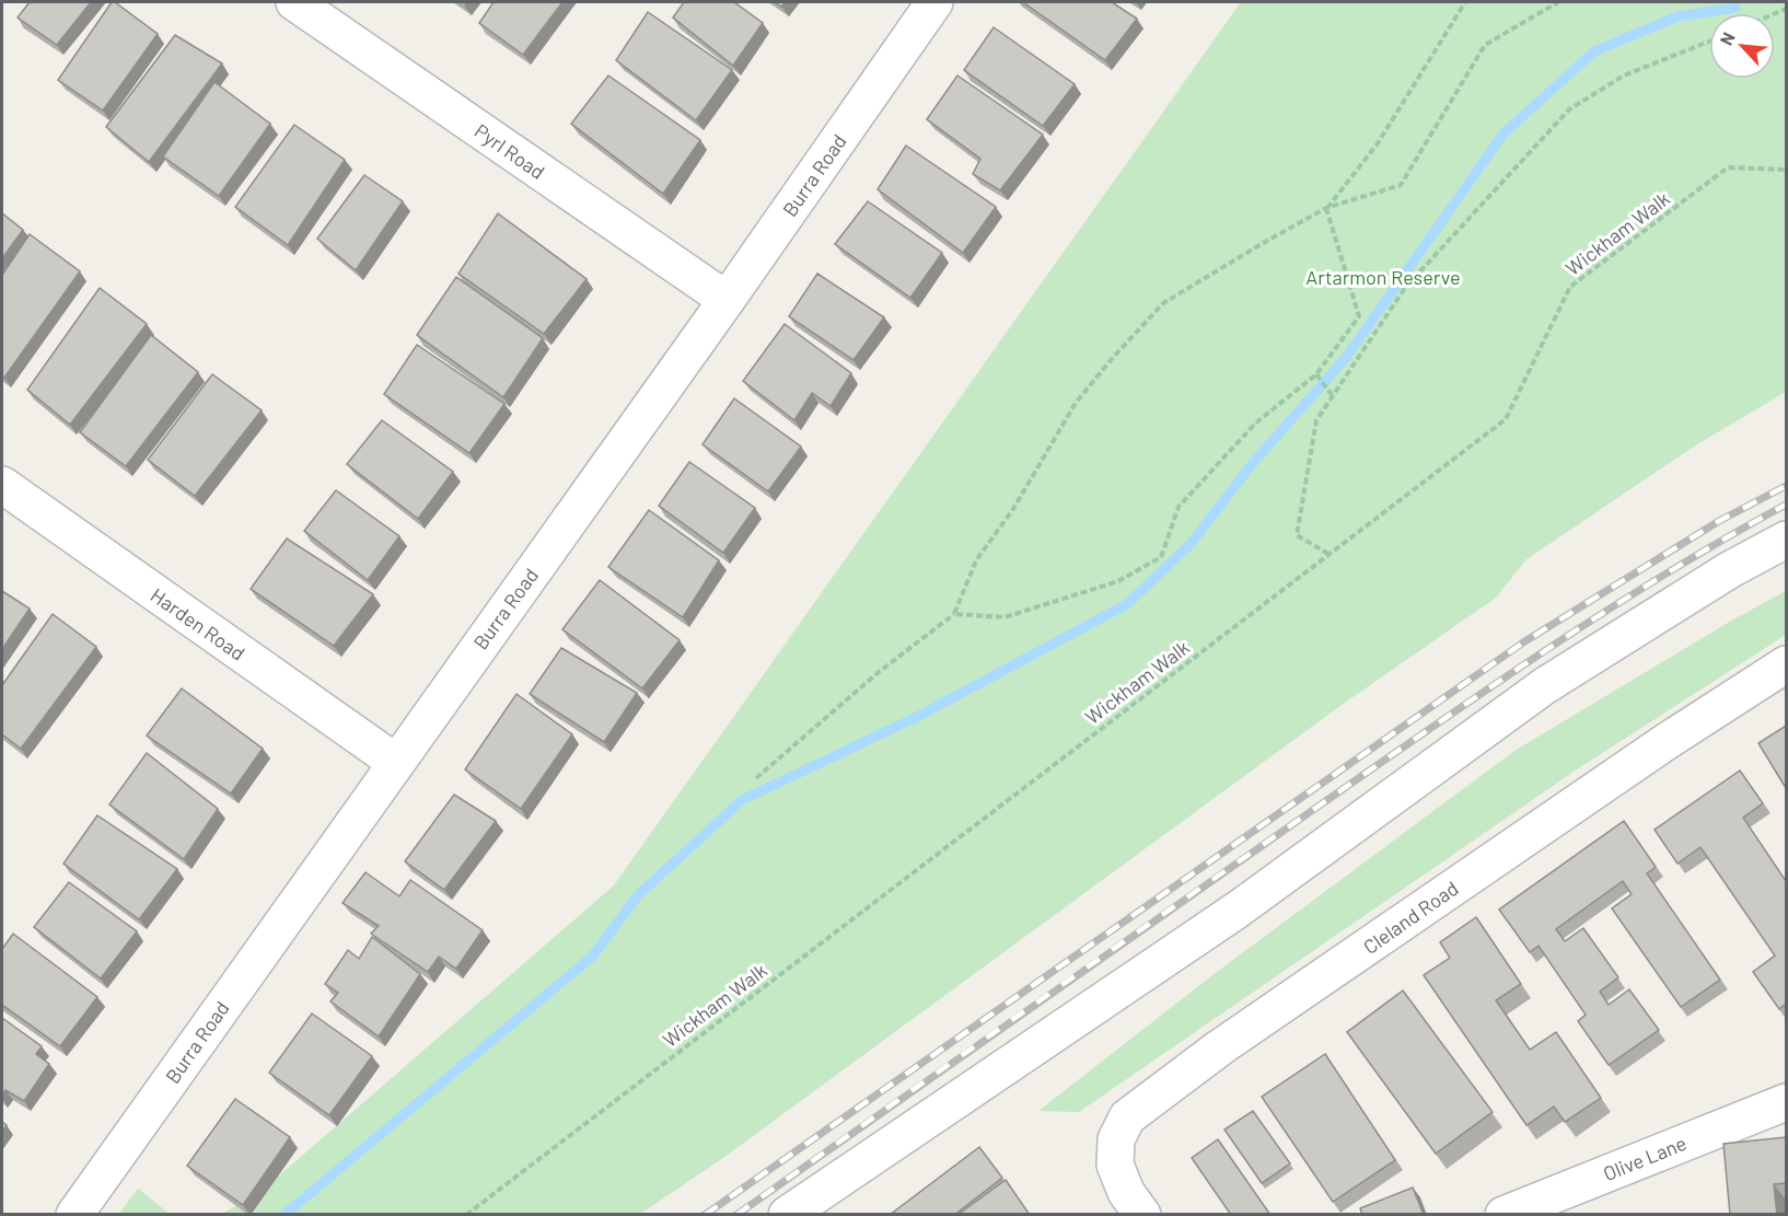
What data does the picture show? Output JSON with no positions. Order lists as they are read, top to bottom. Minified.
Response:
{"streets":{"street":["Pyrl Road","Burra Road","Harden Road","Cleland Road","Olive Lane"],"path":["Wickham Walk"]},"crossings":[["Pyrl Road","Burra Road"],["Burra Road","Harden Road"]],"parks":["Artarmon Reserve"],"north":"top left"}
